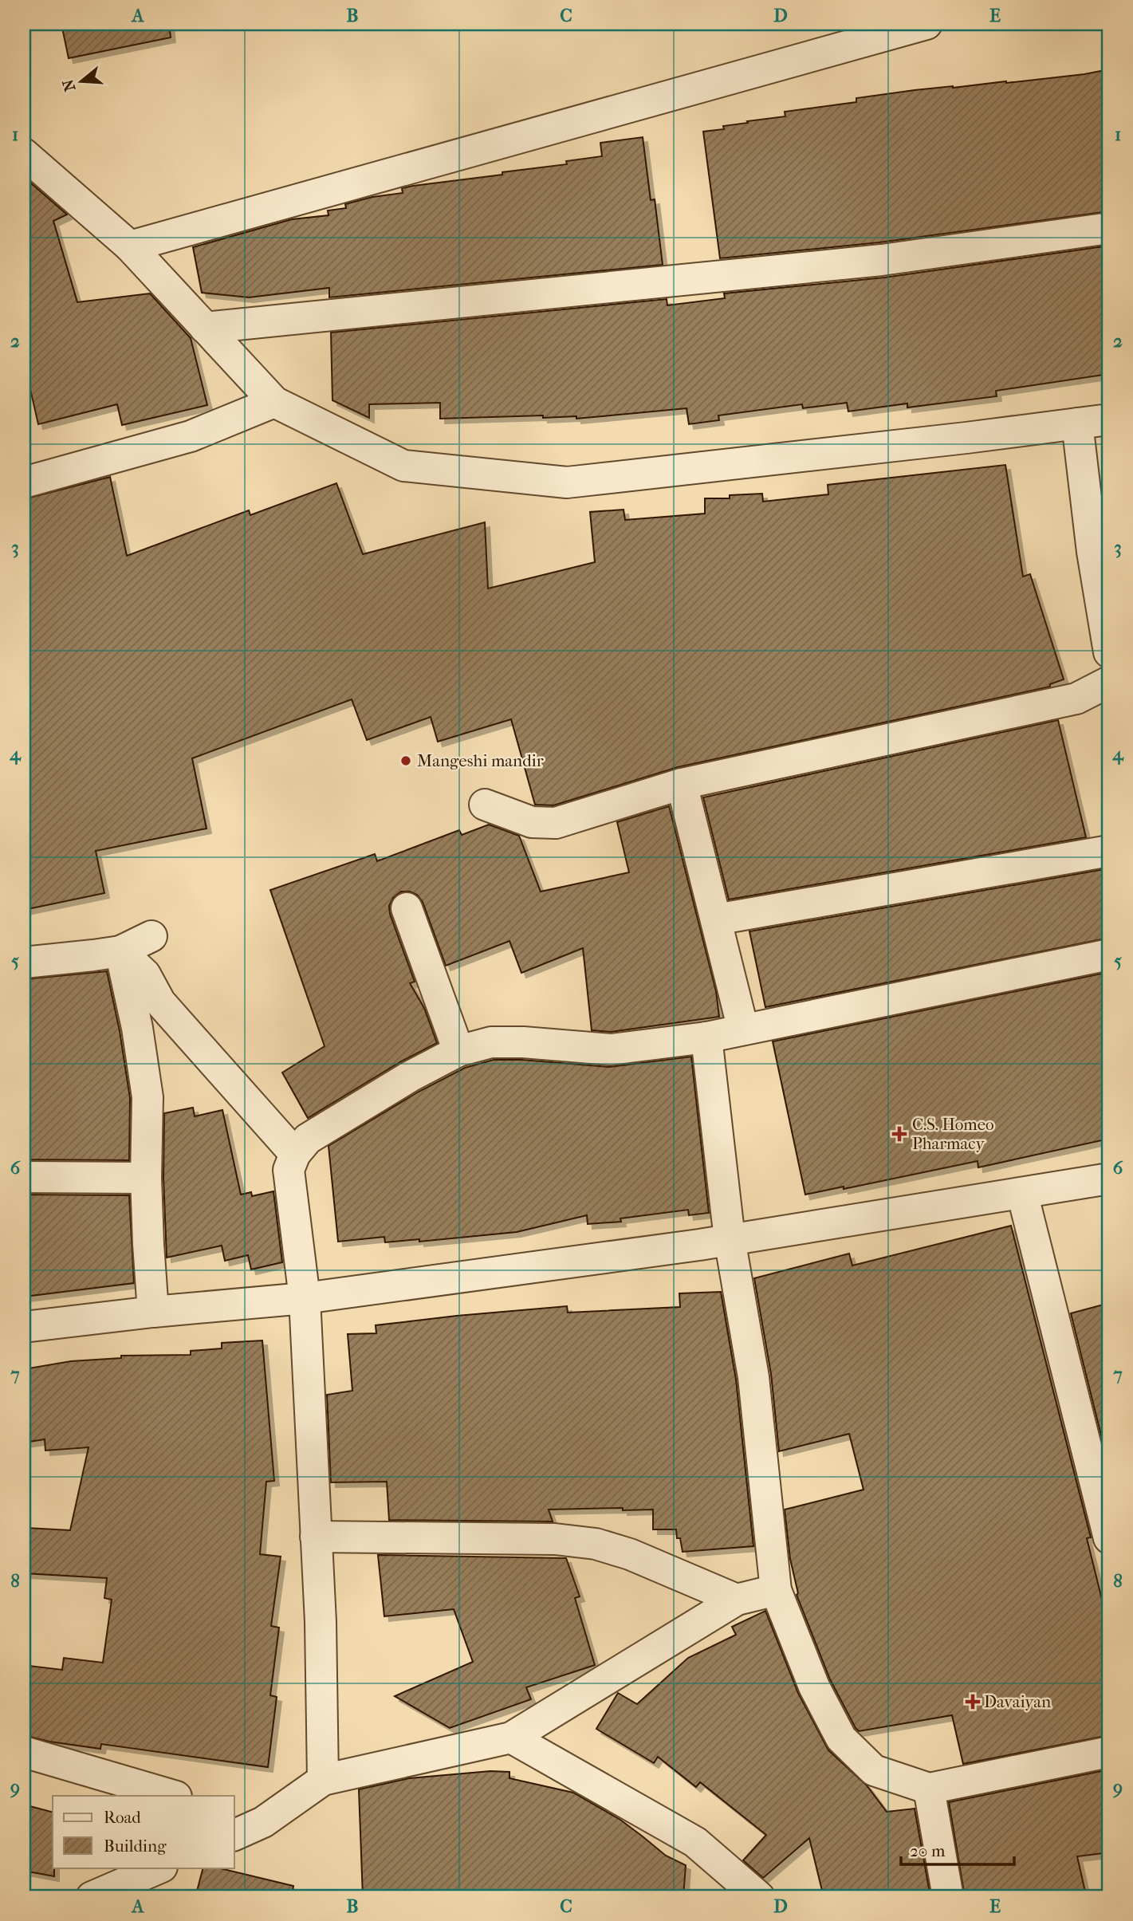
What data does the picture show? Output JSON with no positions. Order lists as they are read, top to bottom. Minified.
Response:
{"places":{"other":["Mangeshi mandir"],"health":["C.S. Homeo Pharmacy","Davaiyan"]},"legend":["Road","Building"],"scale_bar":"20 m","north":"left","grid":{"columns":["A","B","C","D","E"],"rows":["1","2","3","4","5","6","7","8","9"]}}
